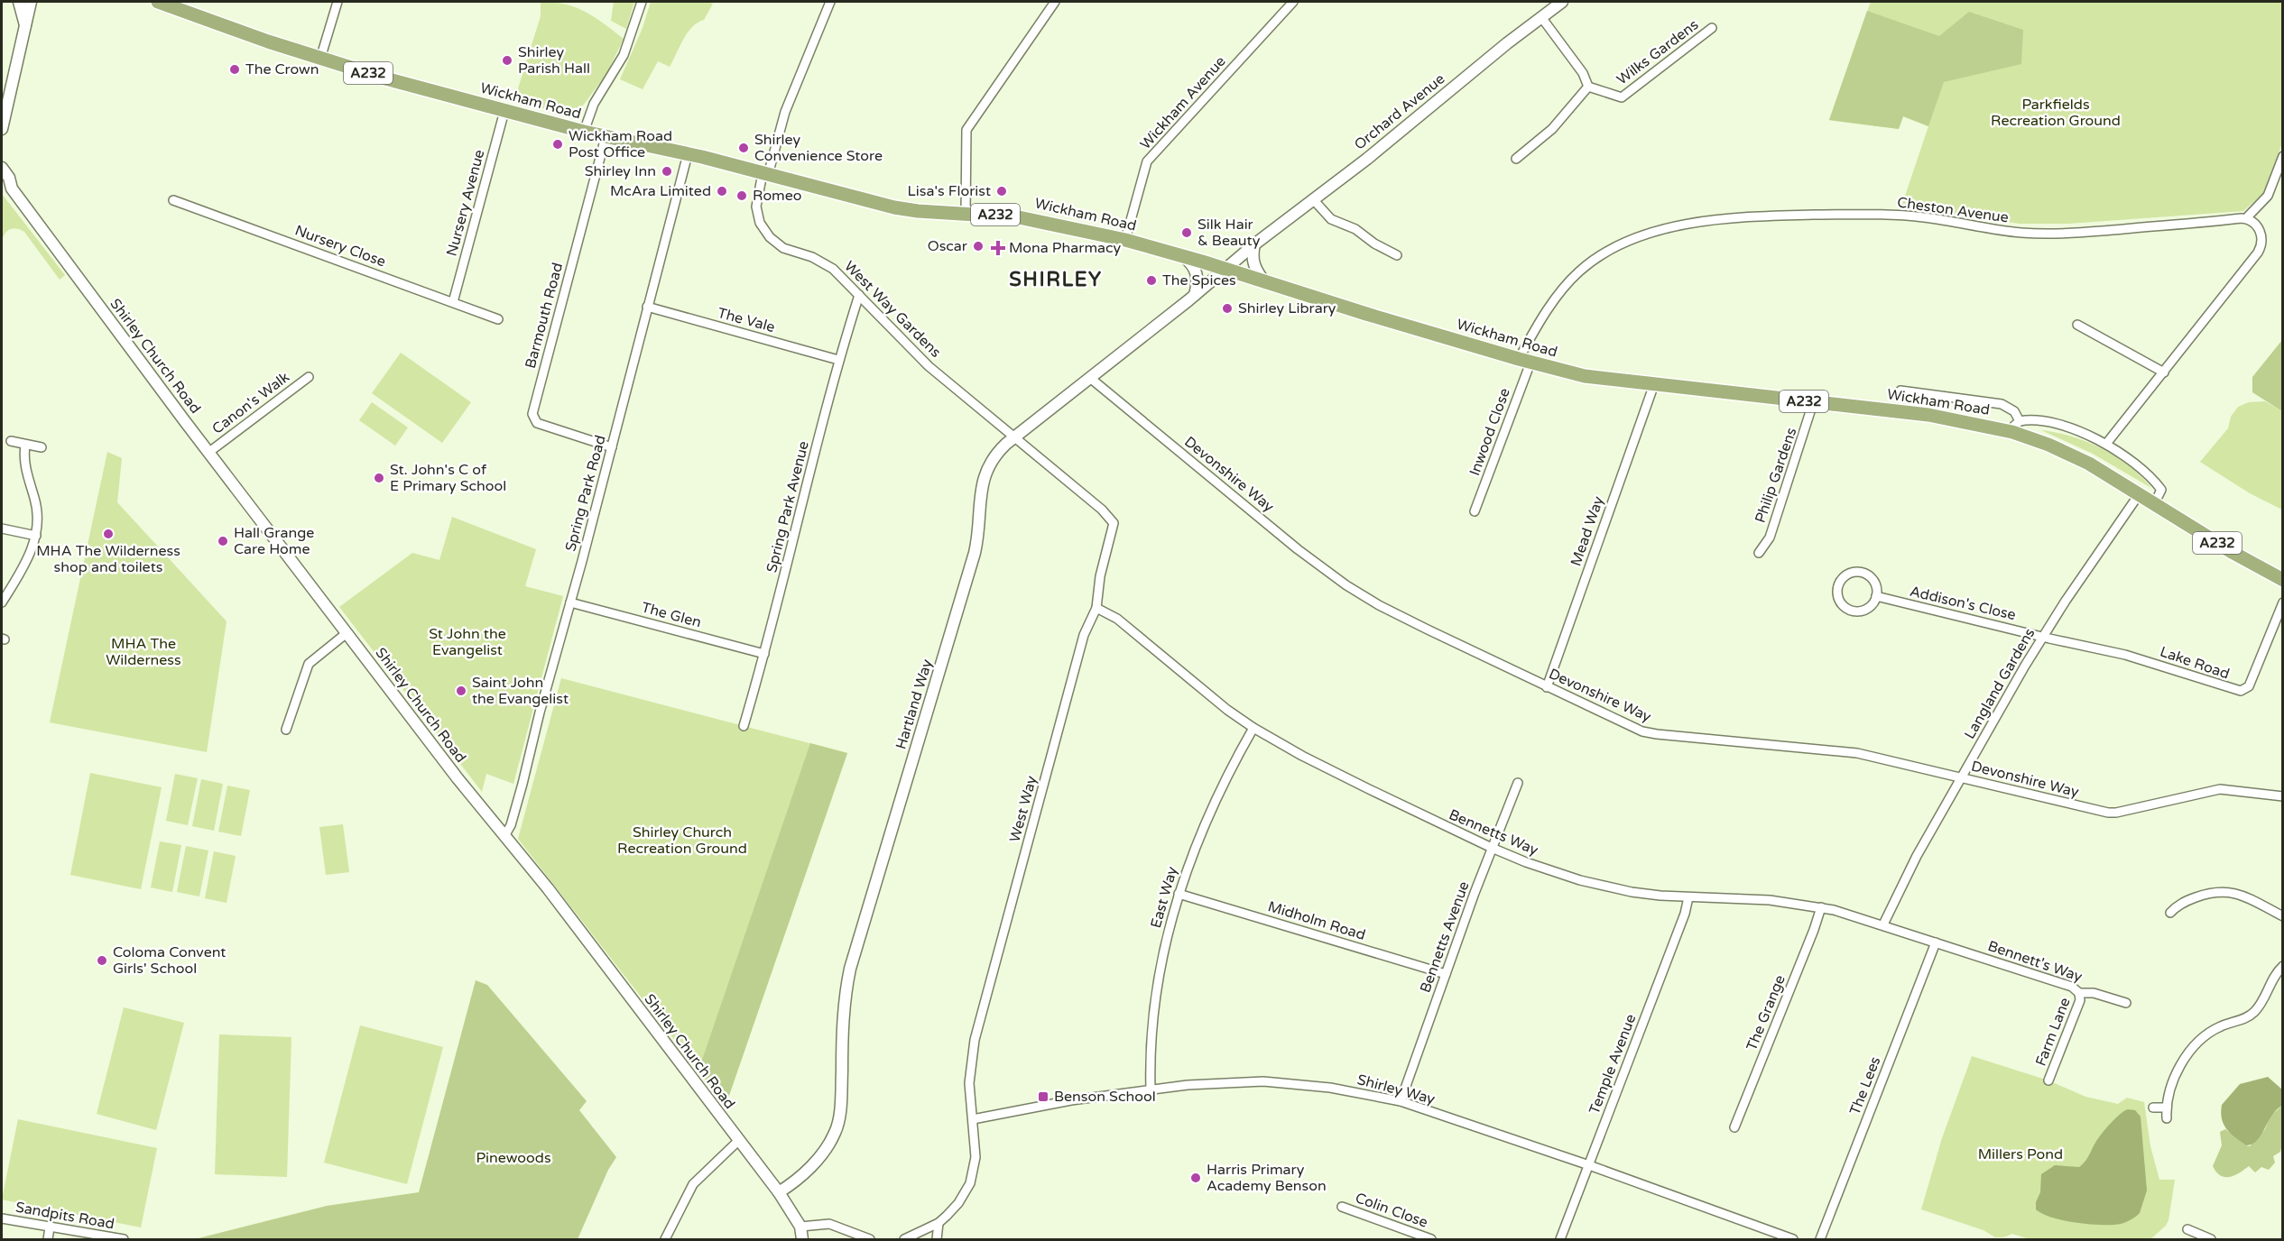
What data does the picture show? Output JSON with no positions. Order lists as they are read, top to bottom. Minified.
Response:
{"streets":{"highway":["A232","Wickham Road"],"street":["Wilks Gardens","Wickham Avenue","Orchard Avenue","Nursery Avenue","Cheston Avenue","Nursery Close","West Way Gardens","Barmouth Road","The Vale","Shirley Church Road","Canon's Walk","Inwood Close","Devonshire Way","Philip Gardens","Spring Park Road","Spring Park Avenue","Mead Way","Addison's Close","The Glen","Lake Road","Langland Gardens","Hartland Way","West Way","Bennetts Way","East Way","Midholm Road","Bennetts Avenue","Bennett's Way","The Grange","Farm Lane","Temple Avenue","The Lees","Shirley Way","Colin Close","Sandpits Road"]},"crossings":[["Wickham Road","Wickham Avenue"],["Wickham Road","Orchard Avenue"],["Wickham Road","Nursery Avenue"],["Wickham Road","Cheston Avenue"],["Wickham Road","West Way Gardens"],["Wickham Road","Barmouth Road"],["Wickham Road","Inwood Close"],["Wickham Road","Philip Gardens"],["Wickham Road","Spring Park Road"],["Wickham Road","Mead Way"],["Wickham Road","Langland Gardens"],["Wickham Road","Hartland Way"],["Orchard Avenue","Hartland Way"],["Nursery Avenue","Nursery Close"],["Cheston Avenue","Inwood Close"],["West Way Gardens","Spring Park Avenue"],["West Way Gardens","Hartland Way"],["West Way Gardens","West Way"],["Barmouth Road","Spring Park Road"],["The Vale","Spring Park Road"],["The Vale","Spring Park Avenue"],["Shirley Church Road","Canon's Walk"],["Shirley Church Road","Spring Park Road"],["Shirley Church Road","Hartland Way"],["Devonshire Way","Mead Way"],["Devonshire Way","Langland Gardens"],["Devonshire Way","Hartland Way"],["Spring Park Road","The Glen"],["Spring Park Avenue","The Glen"],["Addison's Close","Lake Road"],["Addison's Close","Langland Gardens"],["Lake Road","Langland Gardens"],["Langland Gardens","Bennetts Way"],["Hartland Way","West Way"],["West Way","Bennetts Way"],["West Way","Shirley Way"],["Bennetts Way","East Way"],["Bennetts Way","Bennetts Avenue"],["Bennetts Way","Bennett's Way"],["Bennetts Way","The Grange"],["Bennetts Way","Temple Avenue"],["Bennetts Way","The Lees"],["East Way","Midholm Road"],["East Way","Shirley Way"],["Midholm Road","Bennetts Avenue"],["Bennetts Avenue","Shirley Way"],["Bennett's Way","Farm Lane"],["Bennett's Way","The Lees"],["Temple Avenue","Shirley Way"]],"districts":["SHIRLEY"],"parks":["Parkfields Recreation Ground","St John the Evangelist","MHA The Wilderness","Shirley Church Recreation Ground","Millers Pond","Pinewoods"],"places":{"other":["Shirley Parish Hall","The Crown","Wickham Road Post Office","Shirley Convenience Store","Shirley Inn","McAra Limited","Lisa's Florist","Romeo","Silk Hair & Beauty","Oscar","The Spices","Shirley Library","St. John's C of E Primary School","MHA The Wilderness shop and toilets","Hall Grange Care Home","Saint John the Evangelist","Coloma Convent Girls' School","Harris Primary Academy Benson"],"health":["Mona Pharmacy"],"transit":["Benson School"]}}
